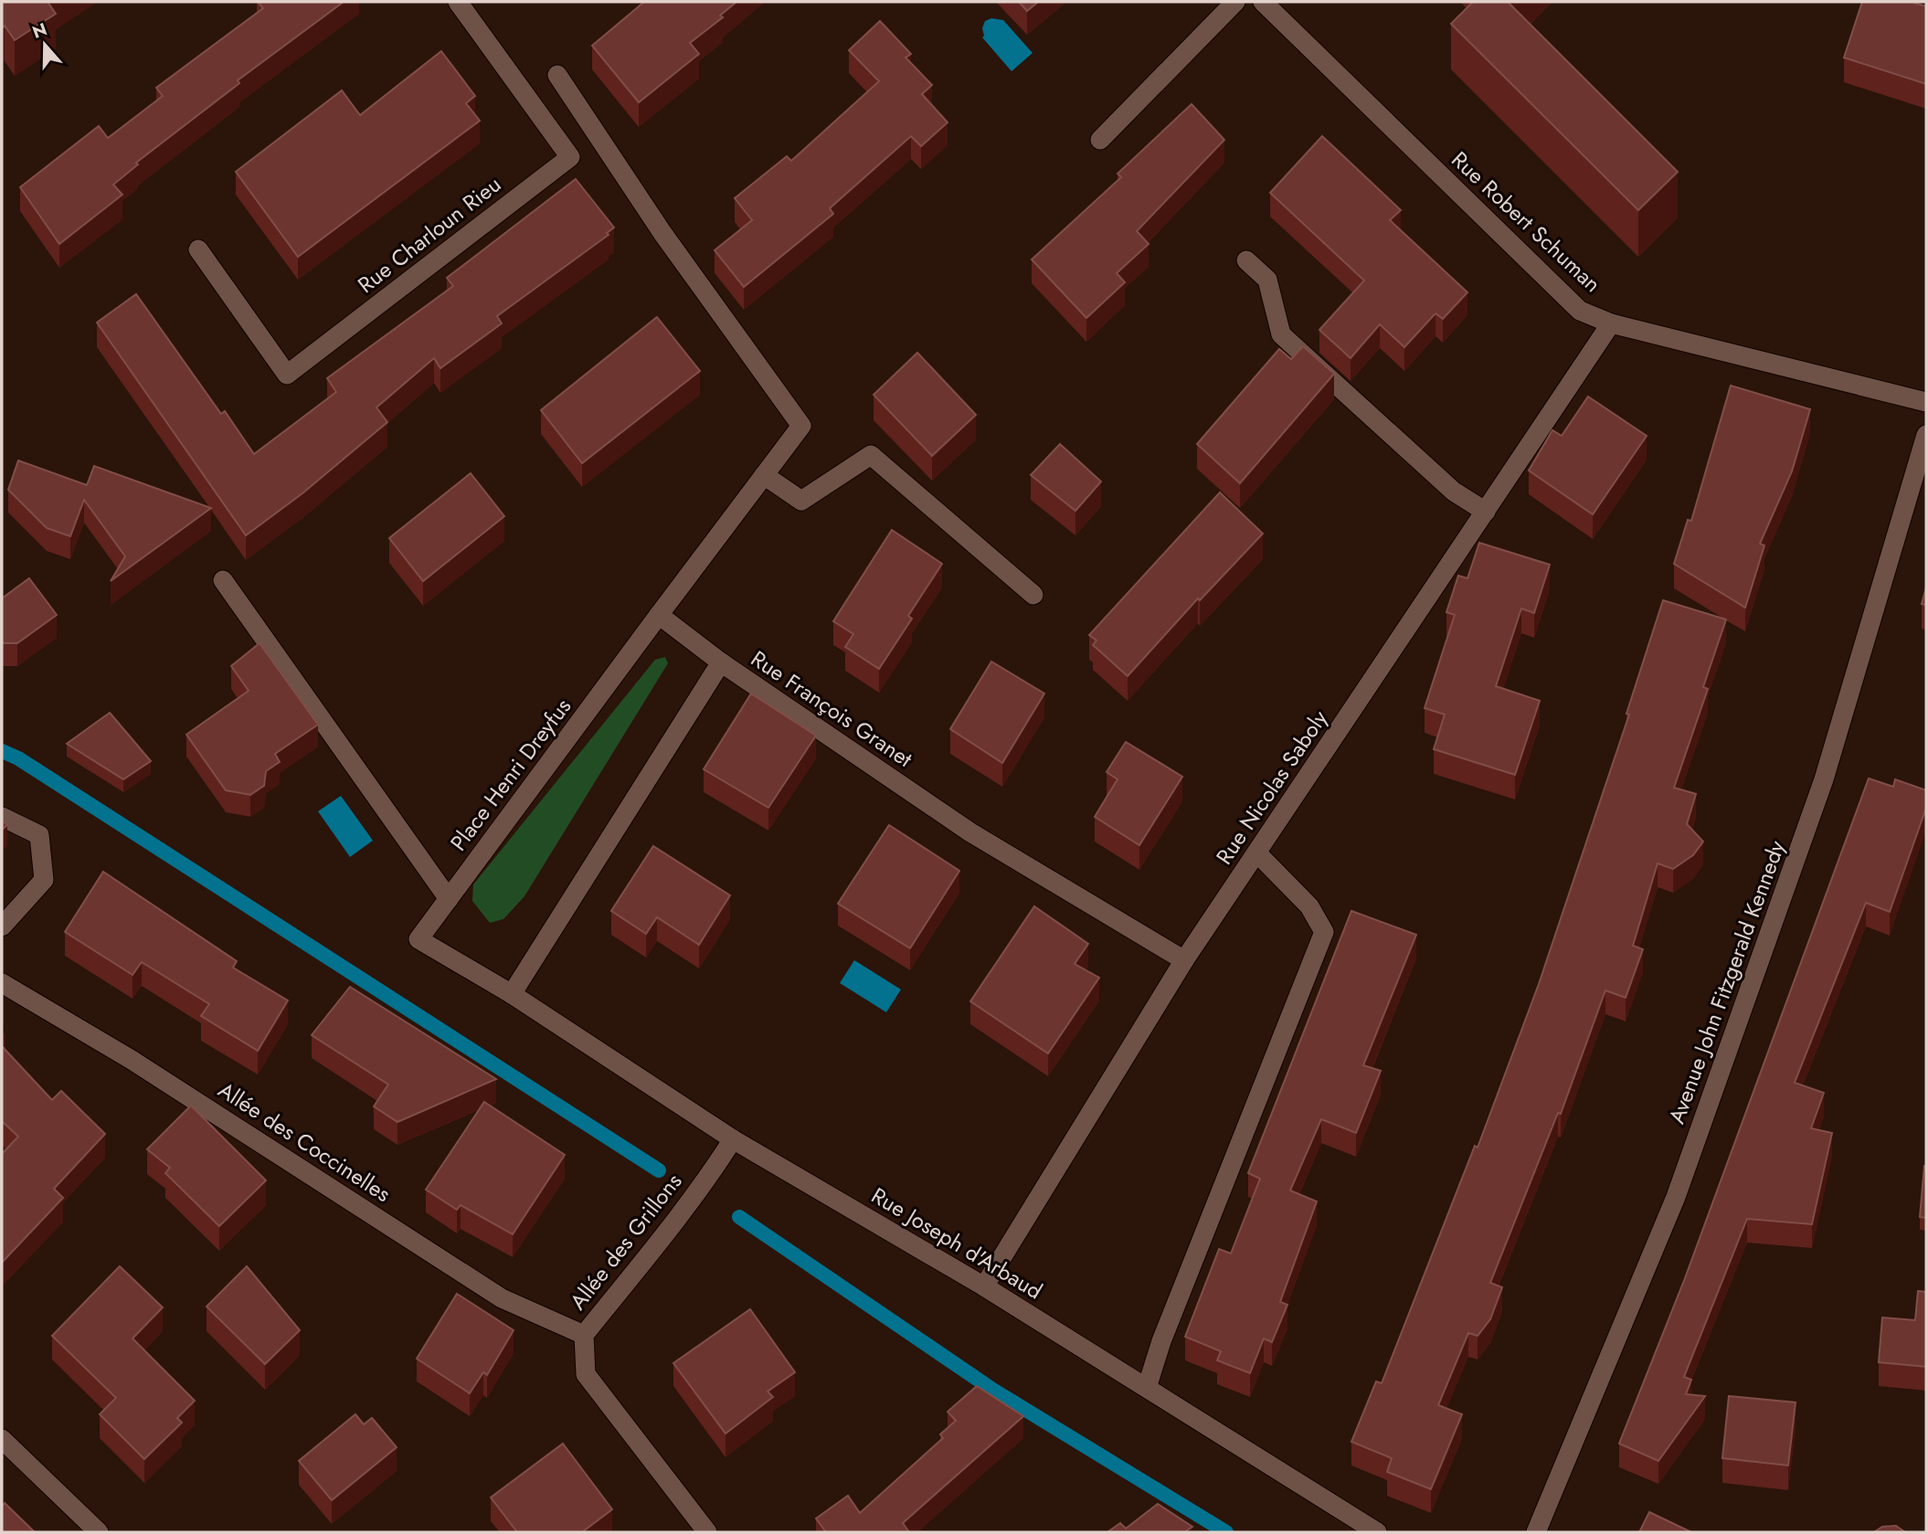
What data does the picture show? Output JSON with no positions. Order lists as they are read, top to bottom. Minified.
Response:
{"streets":{"street":["Rue Robert Schuman","Rue Charloun Rieu","Rue François Granet","Place Henri Dreyfus","Rue Nicolas Saboly","Avenue John Fitzgerald Kennedy","Allée des Coccinelles","Allée des Grillons","Rue Joseph d'Arbaud"]},"crossings":[["Rue Robert Schuman","Rue Nicolas Saboly"],["Rue François Granet","Place Henri Dreyfus"],["Rue François Granet","Rue Nicolas Saboly"],["Rue François Granet","Rue Joseph d'Arbaud"],["Place Henri Dreyfus","Rue Joseph d'Arbaud"],["Rue Nicolas Saboly","Rue Joseph d'Arbaud"],["Allée des Coccinelles","Allée des Grillons"],["Allée des Grillons","Rue Joseph d'Arbaud"]],"north":"top"}
